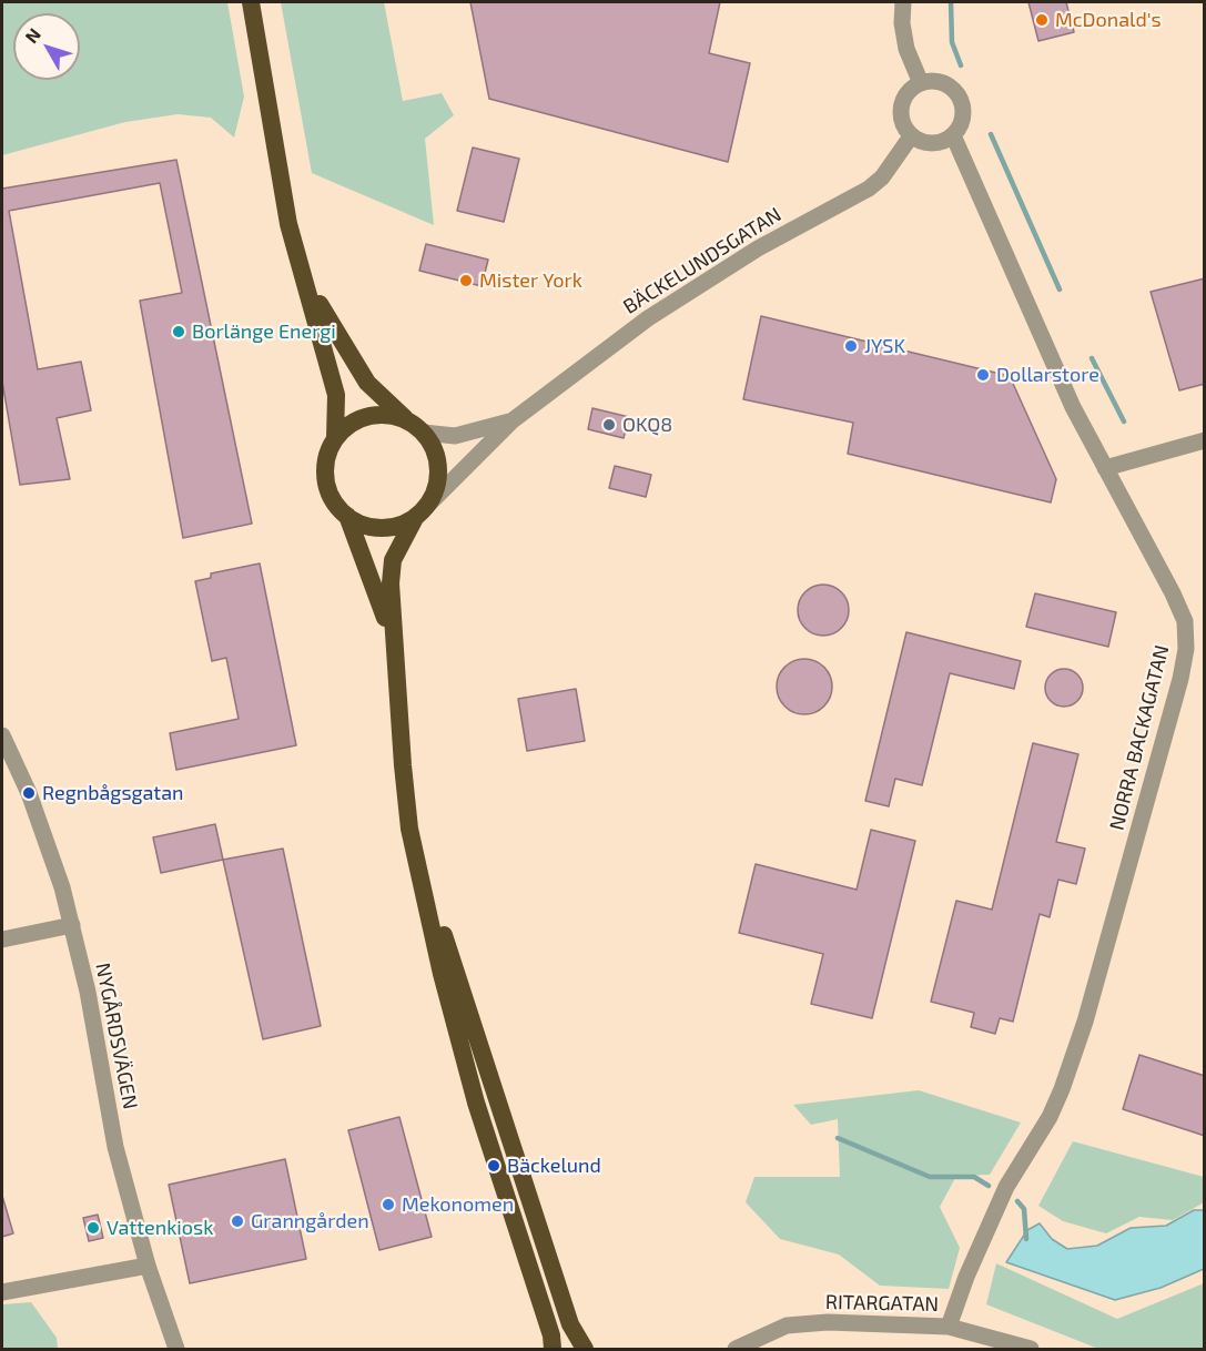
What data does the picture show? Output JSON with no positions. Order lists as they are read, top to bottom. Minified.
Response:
{"streets":{"street":["BÄCKELUNDSGATAN","NORRA BACKAGATAN","NYGÅRDSVÄGEN","RITARGATAN"]},"crossings":[["BÄCKELUNDSGATAN","NORRA BACKAGATAN"],["NORRA BACKAGATAN","RITARGATAN"]],"places":["McDonald's","Mister York","Borlänge Energi","JYSK","Dollarstore","OKQ8","Regnbågsgatan","Bäckelund","Mekonomen","Granngården","Vattenkiosk"],"north":"top left"}
